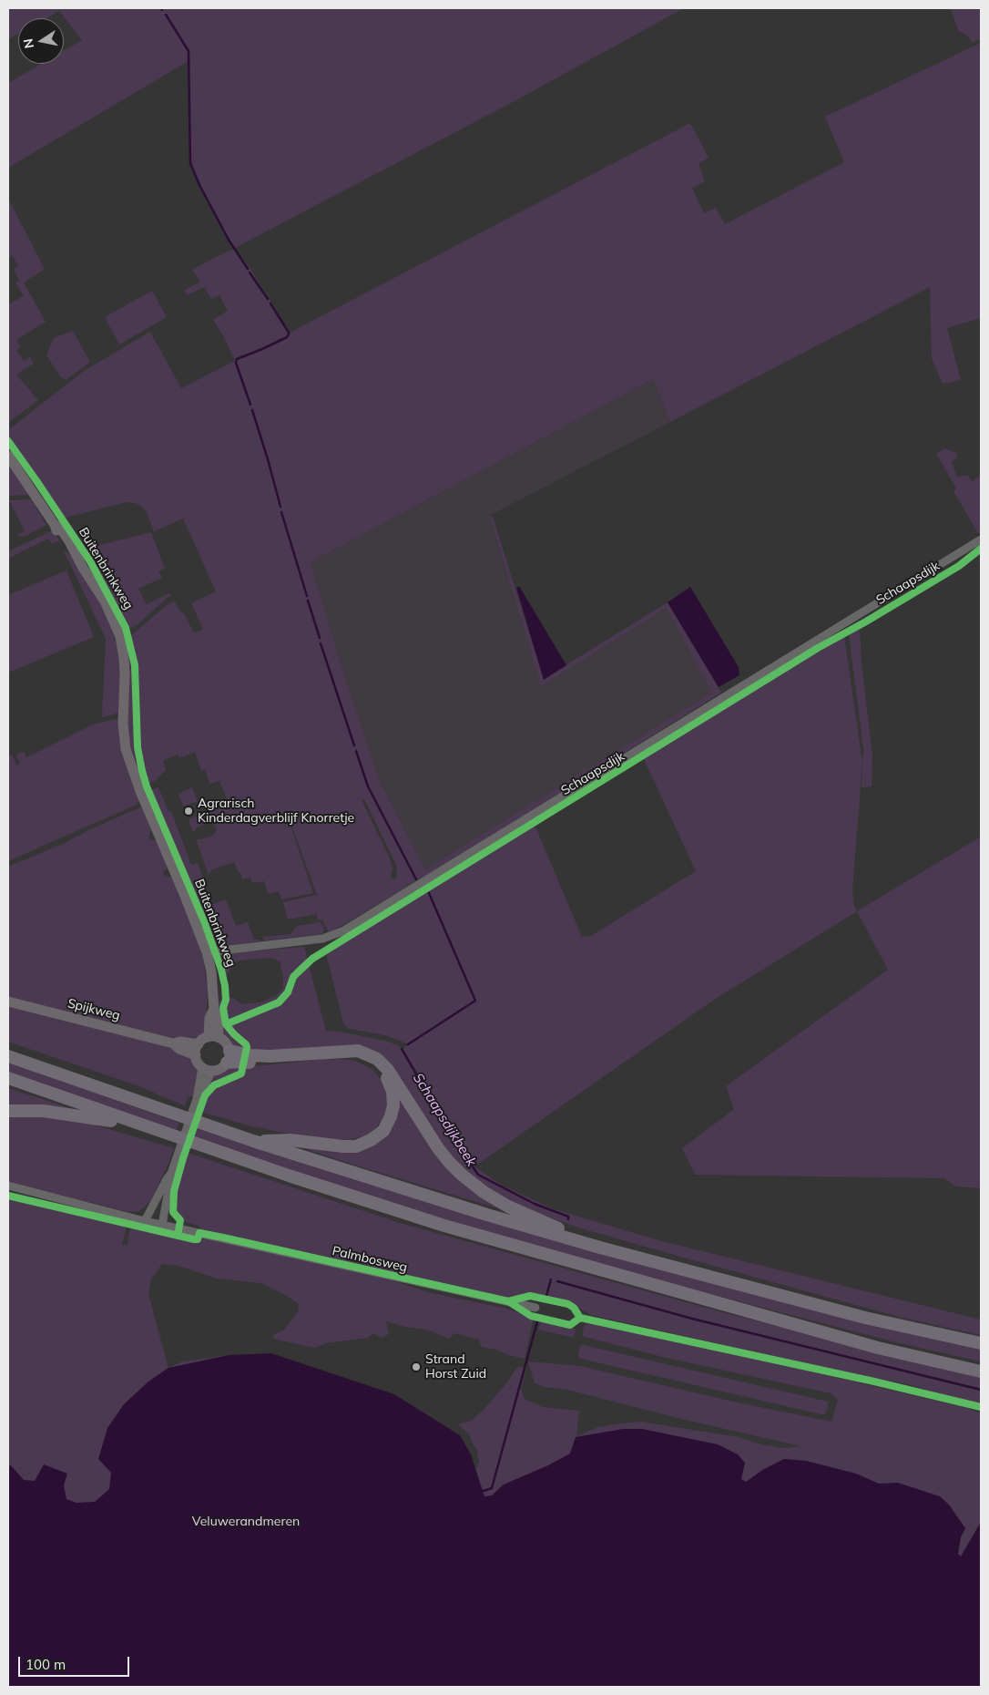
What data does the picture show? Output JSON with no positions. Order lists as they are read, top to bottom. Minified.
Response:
{"streets":{"main road":["Buitenbrinkweg","Spijkweg"],"street":["Schaapsdijk","Palmbosweg"]},"crossings":[["Buitenbrinkweg","Schaapsdijk"],["Buitenbrinkweg","Spijkweg"]],"water":["Schaapsdijkbeek"],"parks":["Veluwerandmeren"],"places":["Agrarisch Kinderdagverblijf Knorretje","Strand Horst Zuid"],"scale_bar":"100 m","north":"left"}
